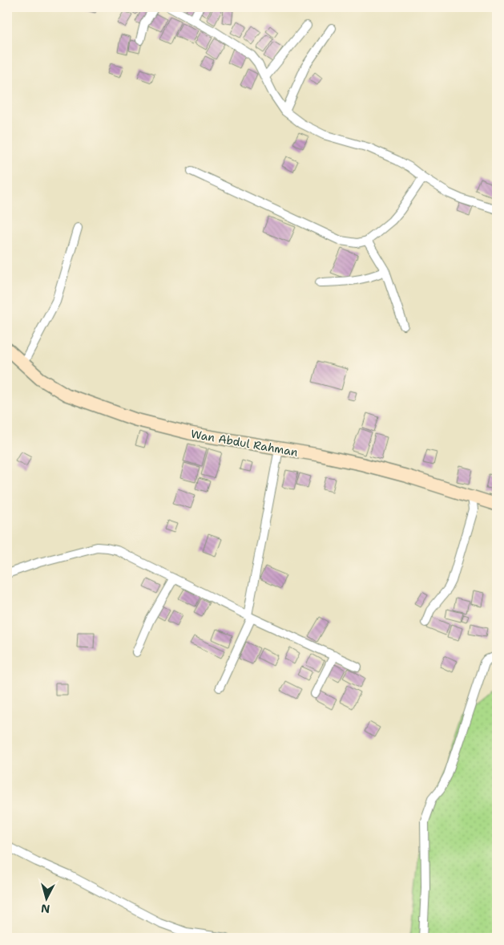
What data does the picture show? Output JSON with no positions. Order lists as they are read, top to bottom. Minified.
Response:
{"streets":{"street":["Wan Abdul Rahman"]},"north":"bottom"}
